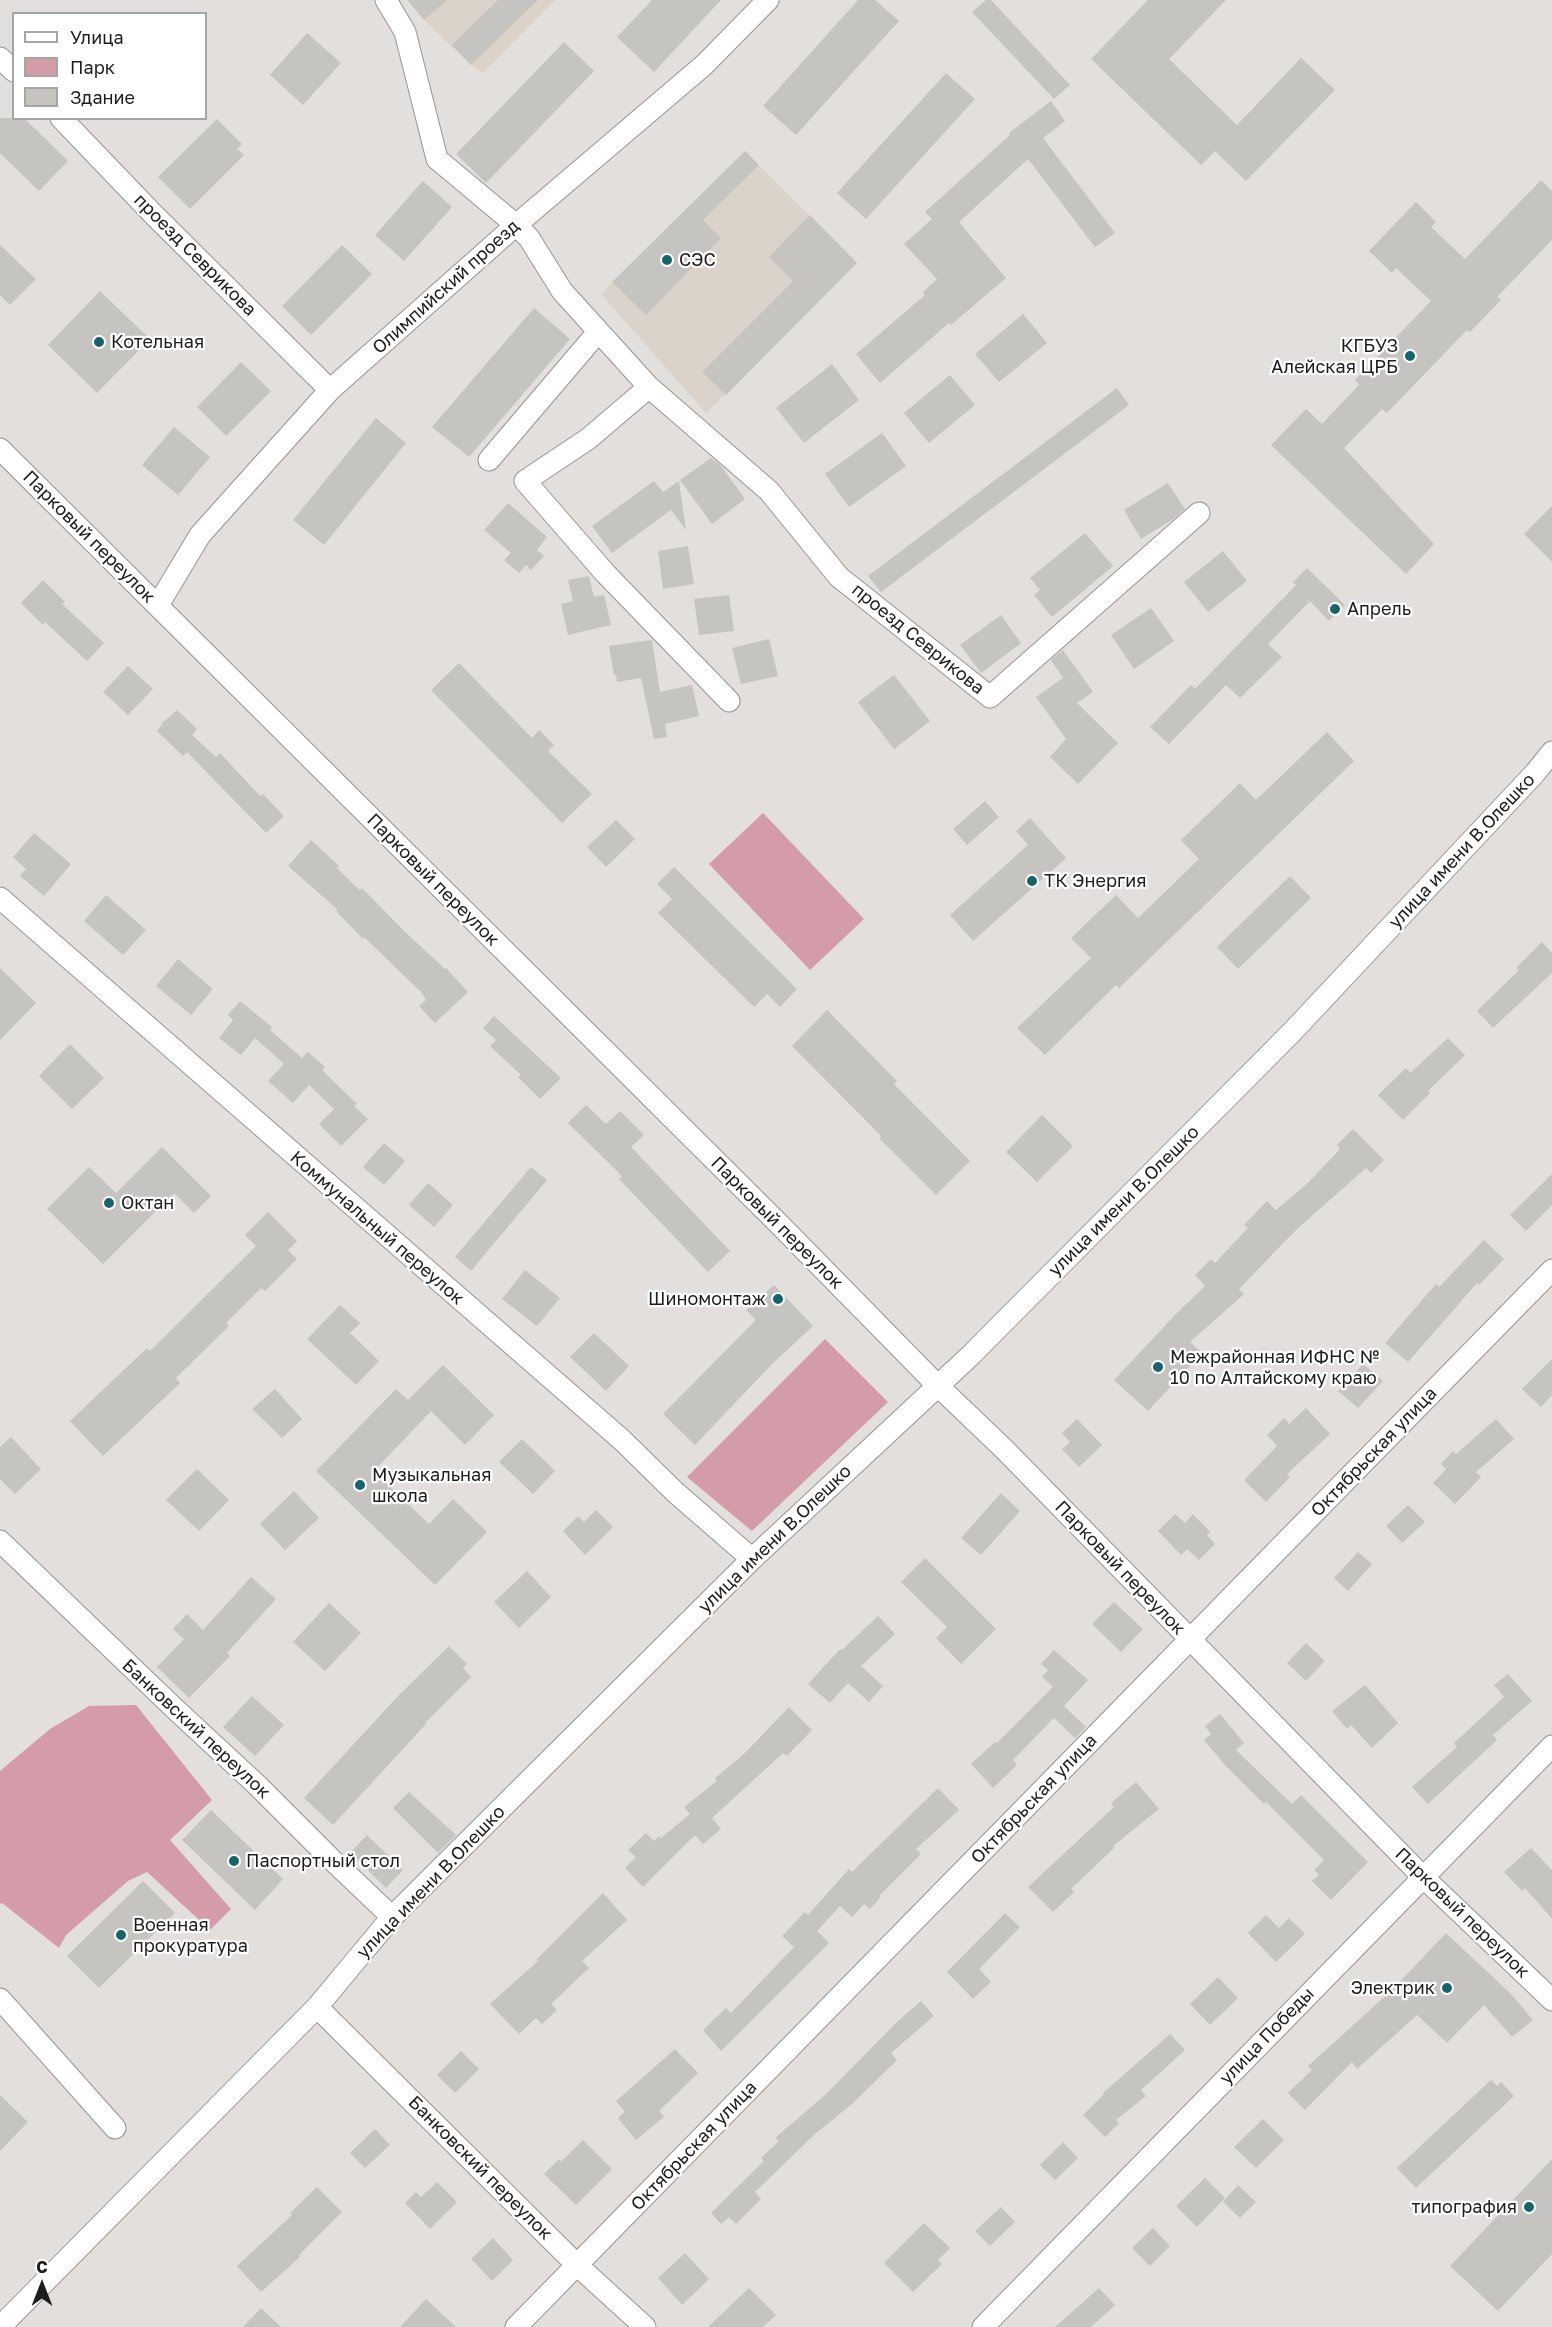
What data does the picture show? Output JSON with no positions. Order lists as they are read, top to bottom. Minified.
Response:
{"streets":{"street":["проезд Севрикова","Олимпийский проезд","Парковый переулок","улица имени В.Олешко","Коммунальный переулок","Октябрьская улица","Банковский переулок","улица Победы"]},"crossings":[["проезд Севрикова","Олимпийский проезд"],["Олимпийский проезд","Парковый переулок"],["Парковый переулок","улица имени В.Олешко"],["Парковый переулок","Октябрьская улица"],["Парковый переулок","улица Победы"],["улица имени В.Олешко","Коммунальный переулок"],["улица имени В.Олешко","Банковский переулок"],["Октябрьская улица","Банковский переулок"]],"places":["СЭС","Котельная","КГБУЗ Алейская ЦРБ","Апрель","ТК Энергия","Октан","Шиномонтаж","Межрайонная ИФНС № 10 по Алтайскому краю","Музыкальная школа","Паспортный стол","Военная прокуратура","Электрик","типография"],"legend":["Улица","Парк","Здание"],"north":"top"}
